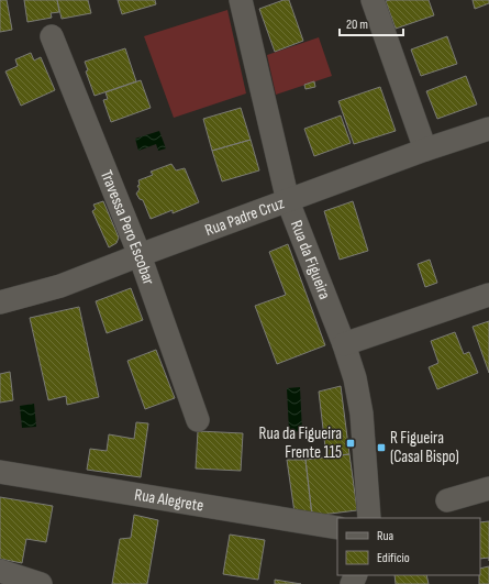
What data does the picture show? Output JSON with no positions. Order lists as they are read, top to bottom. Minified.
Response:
{"streets":{"street":["Rua Padre Cruz","Travessa Pero Escobar","Rua da Figueira","Rua Alegrete"]},"crossings":[["Rua Padre Cruz","Travessa Pero Escobar"],["Rua Padre Cruz","Rua da Figueira"]],"places":{"transit":["Rua da Figueira Frente 115","R Figueira (Casal Bispo)"]},"legend":["Rua","Edifício"],"scale_bar":"20 m"}
